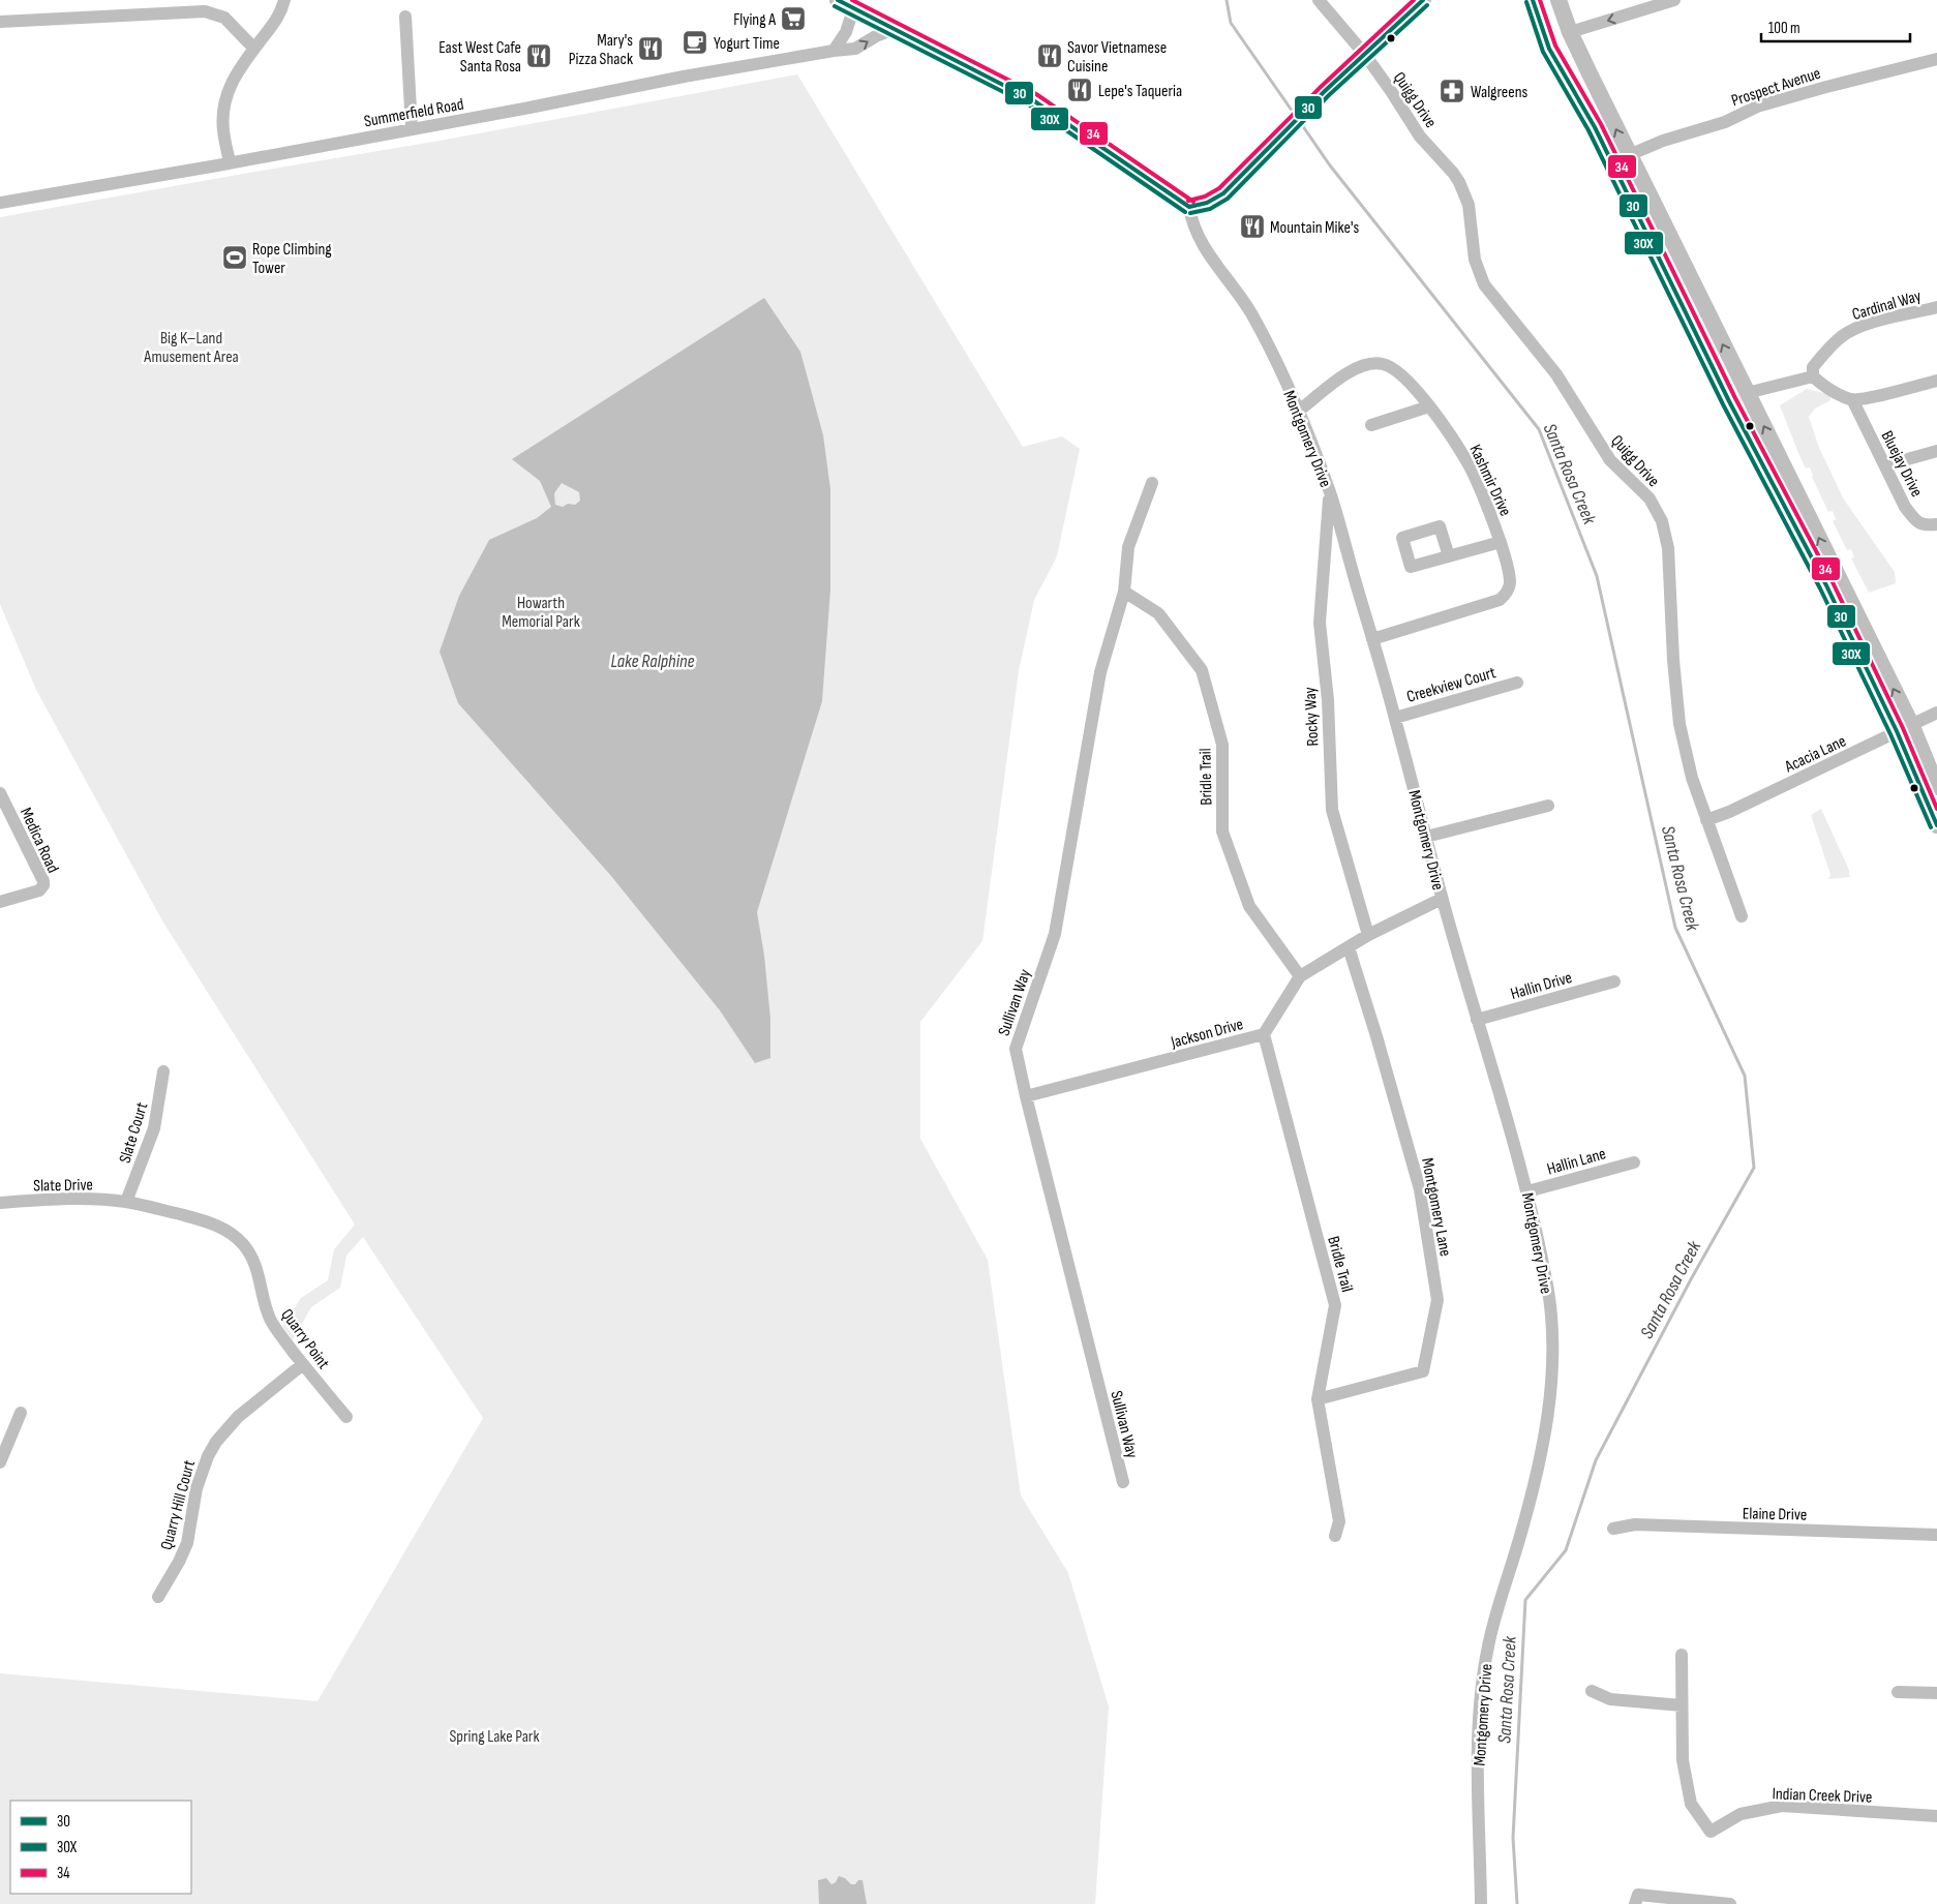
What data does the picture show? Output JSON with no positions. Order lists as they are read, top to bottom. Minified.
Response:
{"streets":{"street":["Prospect Avenue","Quigg Drive","Summerfield Road","Cardinal Way","Montgomery Drive","Bluejay Drive","Kashmir Drive","Creekview Court","Rocky Way","Acacia Lane","Bridle Trail","Medica Road","Hallin Drive","Sullivan Way","Jackson Drive","Slate Court","Hallin Lane","Slate Drive","Montgomery Lane","Quarry Point","Quarry Hill Court","Elaine Drive","Indian Creek Drive"]},"crossings":[["Quigg Drive","Acacia Lane"],["Montgomery Drive","Kashmir Drive"],["Montgomery Drive","Creekview Court"],["Montgomery Drive","Rocky Way"],["Montgomery Drive","Hallin Drive"],["Montgomery Drive","Jackson Drive"],["Montgomery Drive","Hallin Lane"],["Rocky Way","Jackson Drive"],["Bridle Trail","Sullivan Way"],["Bridle Trail","Jackson Drive"],["Bridle Trail","Montgomery Lane"],["Sullivan Way","Jackson Drive"],["Jackson Drive","Montgomery Lane"],["Slate Court","Slate Drive"],["Slate Court","Quarry Point"],["Slate Drive","Quarry Point"],["Quarry Point","Quarry Hill Court"]],"water":["Santa Rosa Creek","Lake Ralphine"],"parks":["Big K–Land Amusement Area","Howarth Memorial Park","Spring Lake Park"],"places":{"supermarket":["Flying A"],"cafe":["Yogurt Time"],"restaurant":["Mary's Pizza Shack","East West Cafe Santa Rosa","Savor Vietnamese Cuisine","Lepe's Taqueria","Mountain Mike's"],"pharmacy":["Walgreens"],"sports":["Rope Climbing Tower"]},"lines":["transit line 30","transit line 34","transit line 30X"],"legend":["30","30X","34"],"scale_bar":"100 m"}
